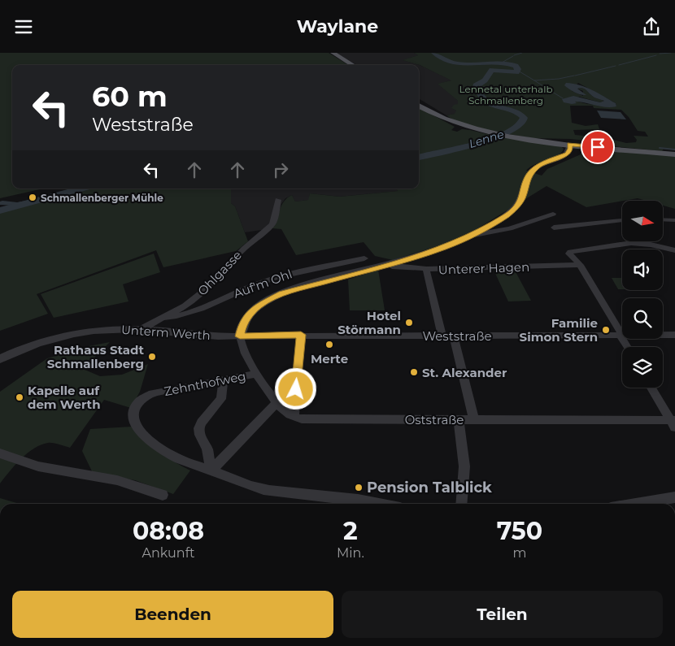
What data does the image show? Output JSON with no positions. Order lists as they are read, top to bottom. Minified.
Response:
{"streets":{"street":["Unterer Hagen","Ohlgasse","Auf'm Ohl","Unterm Werth","Weststraße","Zehnthofweg","Oststraße"]},"crossings":[["Ohlgasse","Auf'm Ohl"],["Ohlgasse","Unterm Werth"],["Unterm Werth","Weststraße"]],"water":["Lenne"],"parks":["Lennetal unterhalb Schmallenberg"],"places":["Schmallenberger Mühle","Hotel Störmann","Familie Simon Stern","Merte","Rathaus Stadt Schmallenberg","St. Alexander","Kapelle auf dem Werth","Pension Talblick"],"north":"right","page":{"header":"Waylane","turn":["60 m","Weststraße"],"eta":["08:08","Ankunft","2","Min.","750","m"],"buttons":["Beenden","Teilen"]}}
